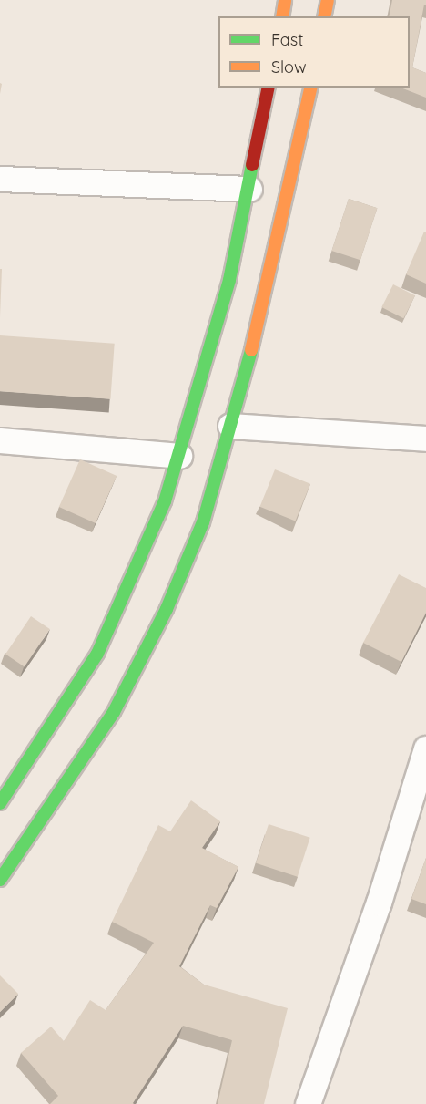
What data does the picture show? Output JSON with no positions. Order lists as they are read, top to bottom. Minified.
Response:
{"legend":["Fast","Slow"]}
